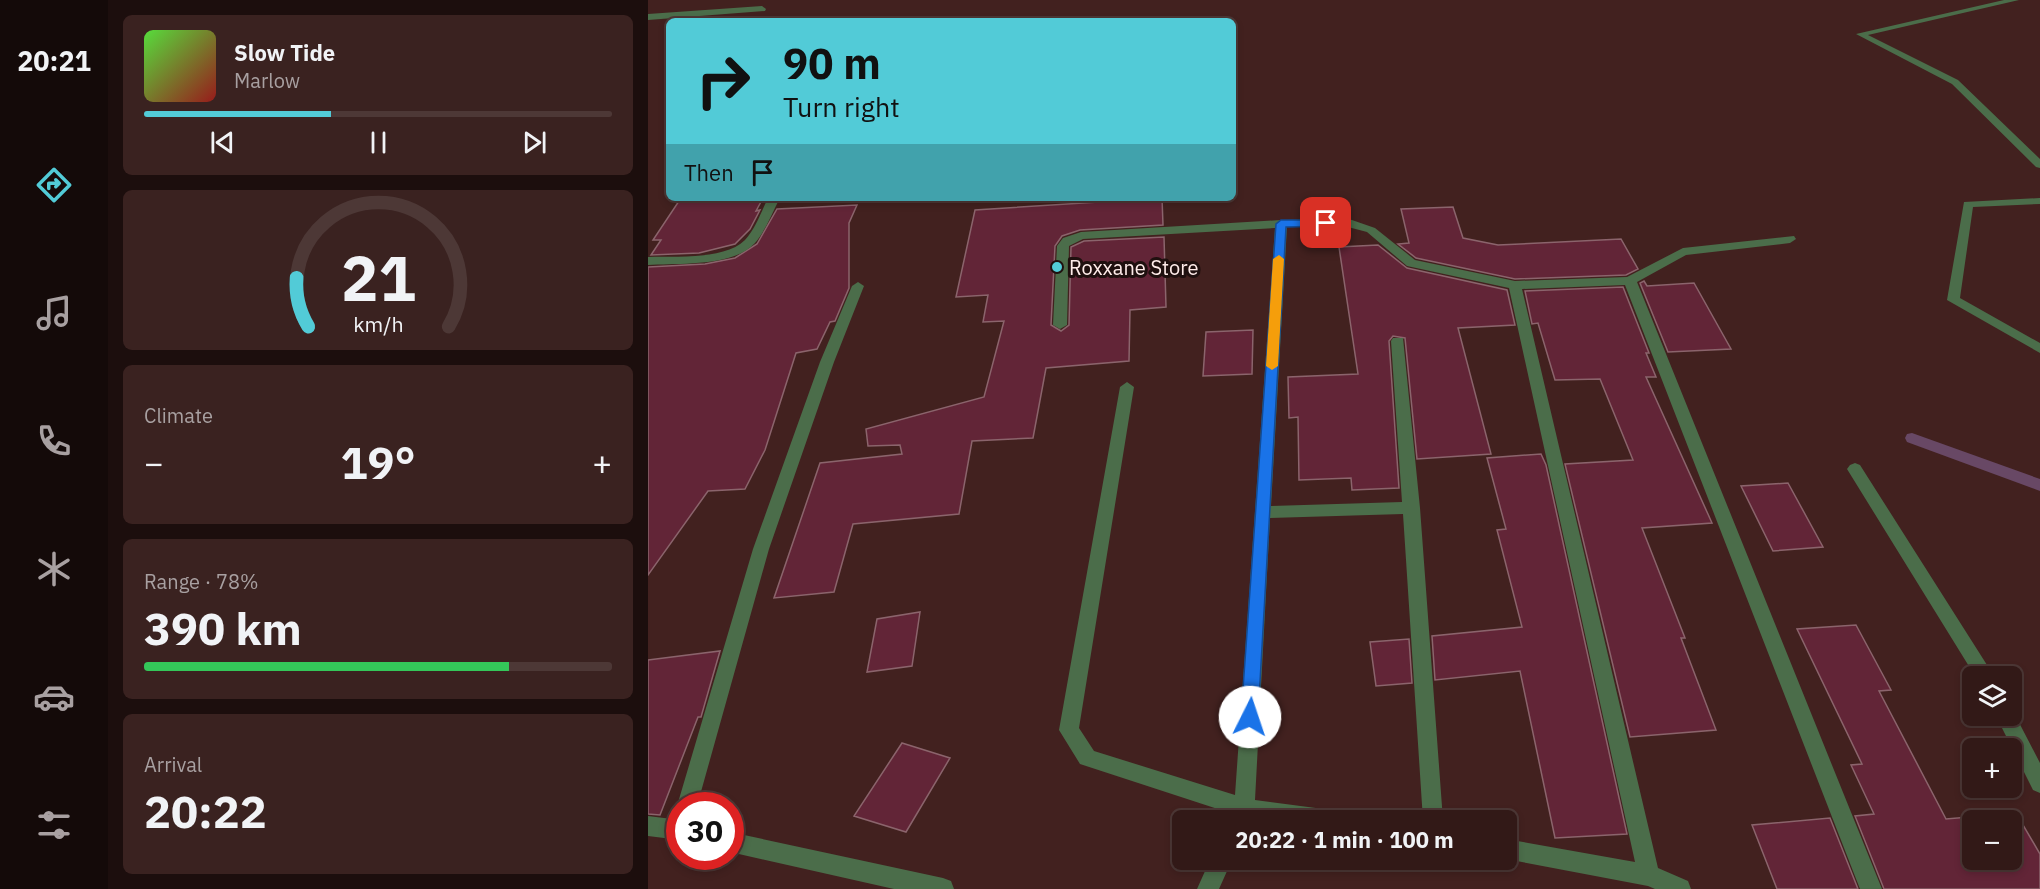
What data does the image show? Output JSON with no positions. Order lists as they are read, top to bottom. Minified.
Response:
{"places":["Roxxane Store"],"page":{"tabs":"20:21","turn":["90 m","Turn right"],"song":["Slow Tide","Marlow"],"then":"Then","tile":["Climate",["Range · 78%","390 km"],["Arrival","20:22"]],"heat":["−","19°","+"],"map_buttons":["+","−"],"limit":"30","trip":"20:22 · 1 min · 100 m","gauge":["21","km/h"]}}
